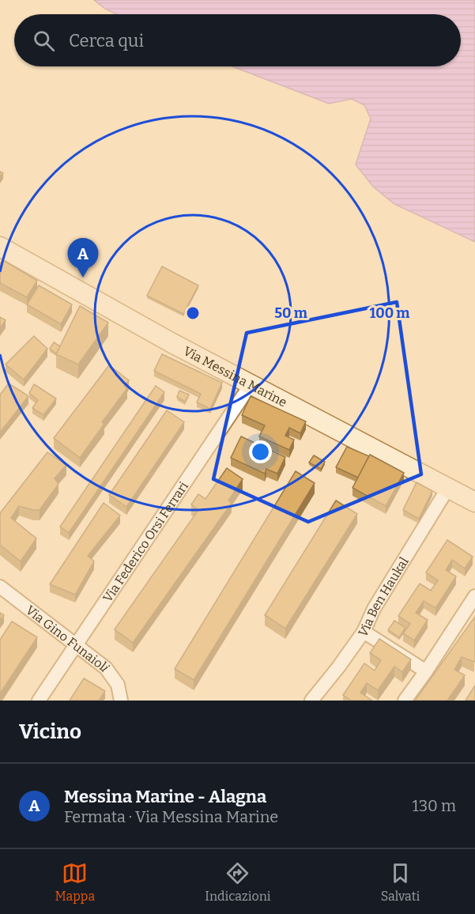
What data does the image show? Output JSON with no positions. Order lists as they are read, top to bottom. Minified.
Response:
{"streets":{"main road":["Via Messina Marine"],"street":["Via Federico Orsi Ferrari","Via Ben Haukal","Via Gino Funaioli"]},"crossings":[["Via Messina Marine","Via Federico Orsi Ferrari"],["Via Messina Marine","Via Ben Haukal"],["Via Federico Orsi Ferrari","Via Gino Funaioli"]],"page":{"search":"Cerca qui","pins":"A","heading":"Vicino","list":[{"mark":"A","name":"Messina Marine - Alagna","note":"Fermata · Via Messina Marine","value":"130 m"}],"nav":["Mappa","Indicazioni","Salvati"]},"rings":["50 m","100 m"]}
